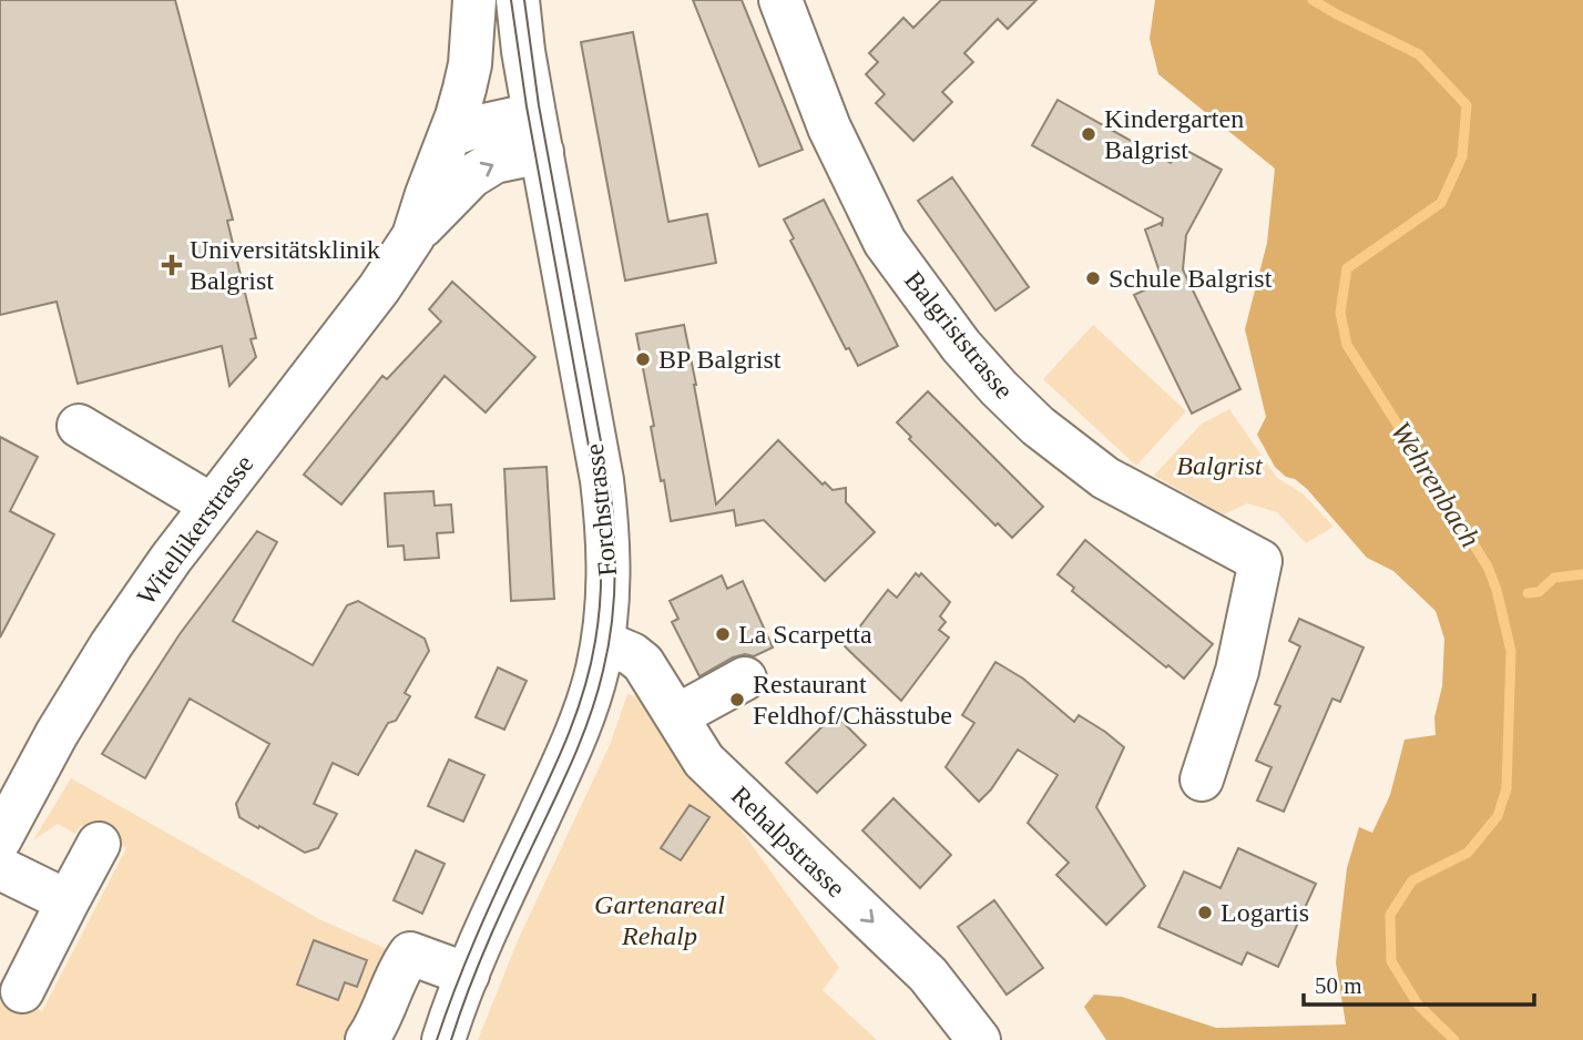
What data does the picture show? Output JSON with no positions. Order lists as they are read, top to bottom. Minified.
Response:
{"streets":{"main road":["Balgriststrasse","Forchstrasse","Witellikerstrasse","Rehalpstrasse"]},"crossings":[["Forchstrasse","Witellikerstrasse"],["Forchstrasse","Rehalpstrasse"]],"one_way":["Rehalpstrasse"],"water":["Wehrenbach"],"parks":["Balgrist","Gartenareal Rehalp"],"places":{"other":["Kindergarten Balgrist","Schule Balgrist","BP Balgrist","La Scarpetta","Restaurant Feldhof/Chässtube","Logartis"],"health":["Universitätsklinik Balgrist"]},"scale_bar":"50 m"}
